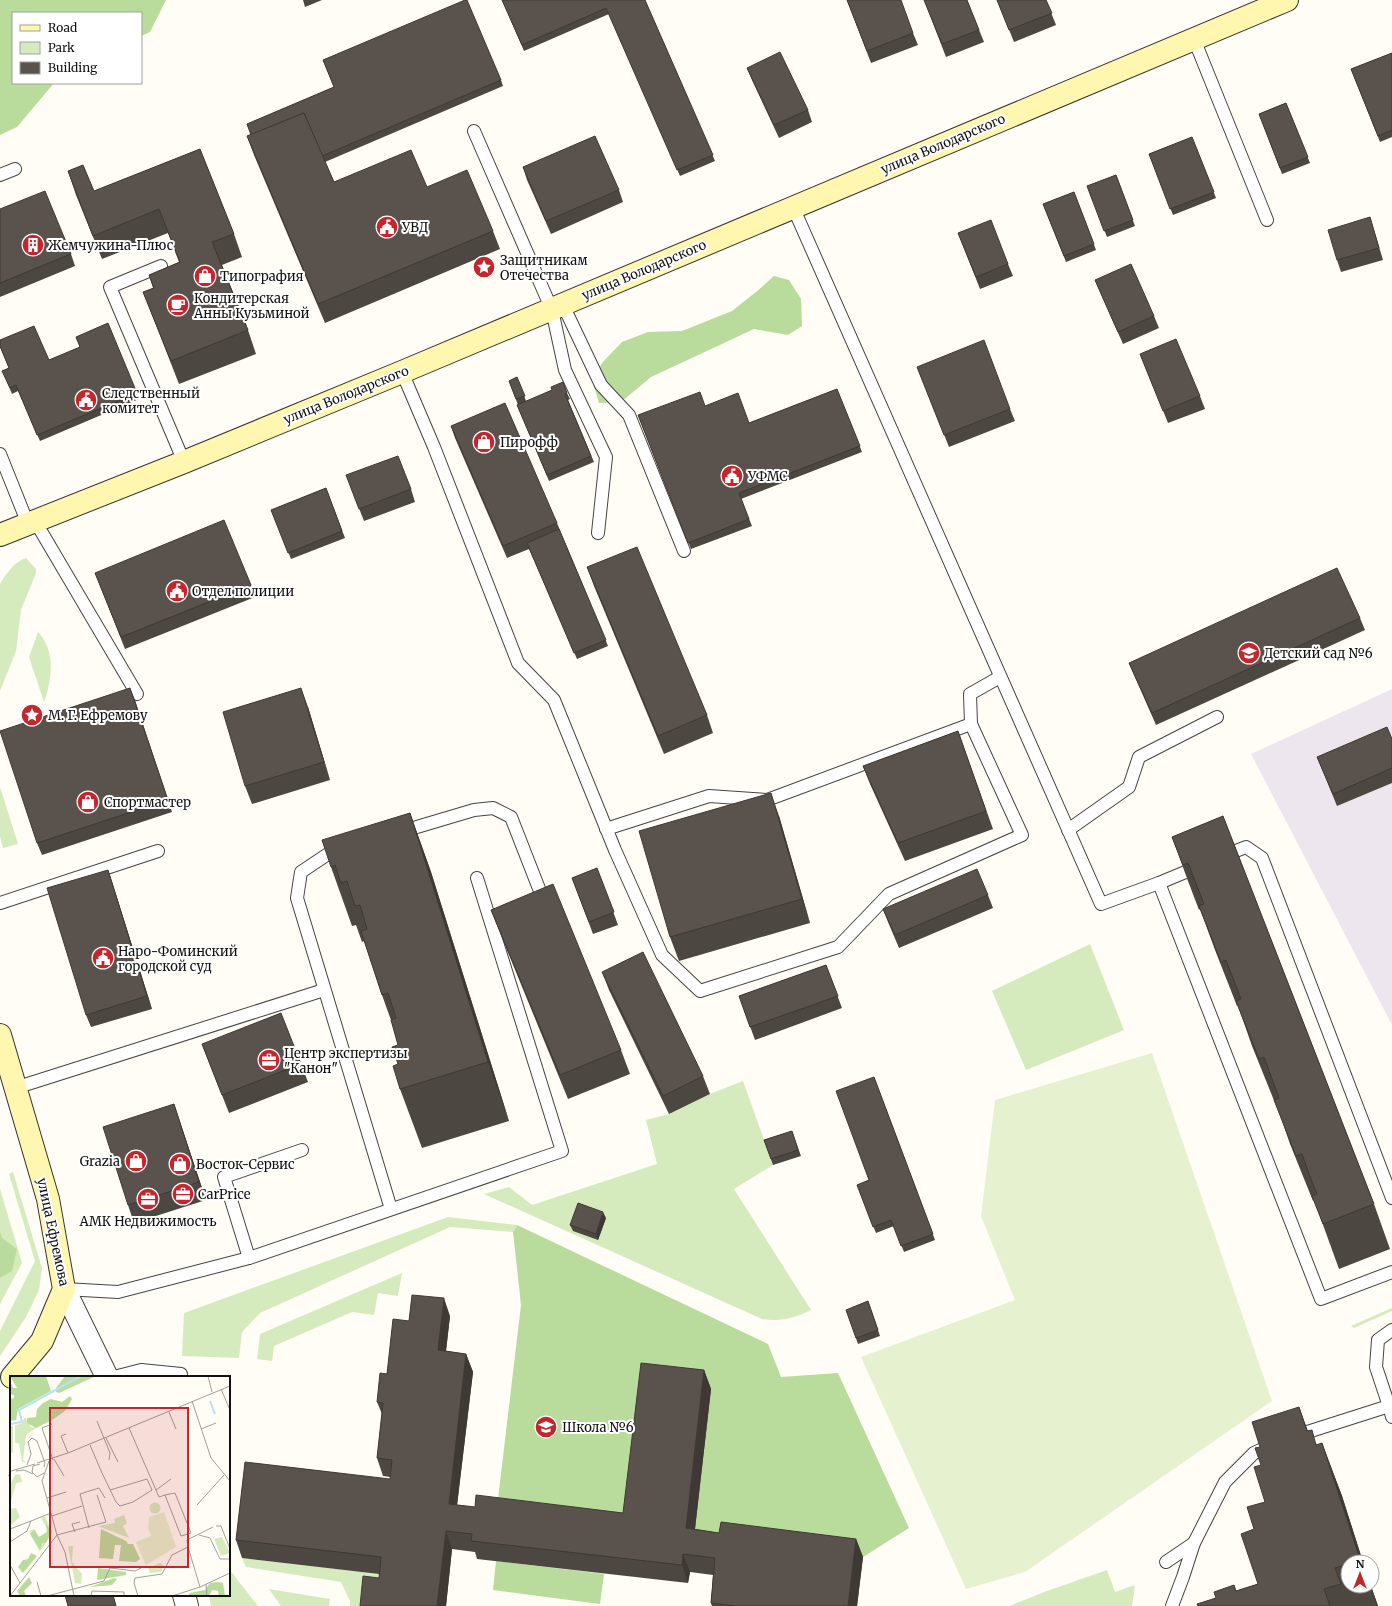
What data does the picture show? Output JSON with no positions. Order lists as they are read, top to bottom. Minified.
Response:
{"streets":{"main road":["улица Володарского","улица Ефремова"]},"places":{"public building":["УВД","Следственный комитет","УФМС","Отдел полиции","Наро-Фоминский городской суд"],"building":["Жемчужина-Плюс"],"place":["Защитникам Отечества","М. Г. Ефремову"],"shop":["Типография","Пирофф","Спортмастер","Grazia","Восток-Сервис"],"cafe":["Кондитерская Анны Кузьминой"],"school or university":["Детский сад №6","Школа №6"],"office":["Центр экспертизы \"Канон\"","CarPrice","АМК Недвижимость"]},"legend":["Road","Park","Building"],"north":"top"}
